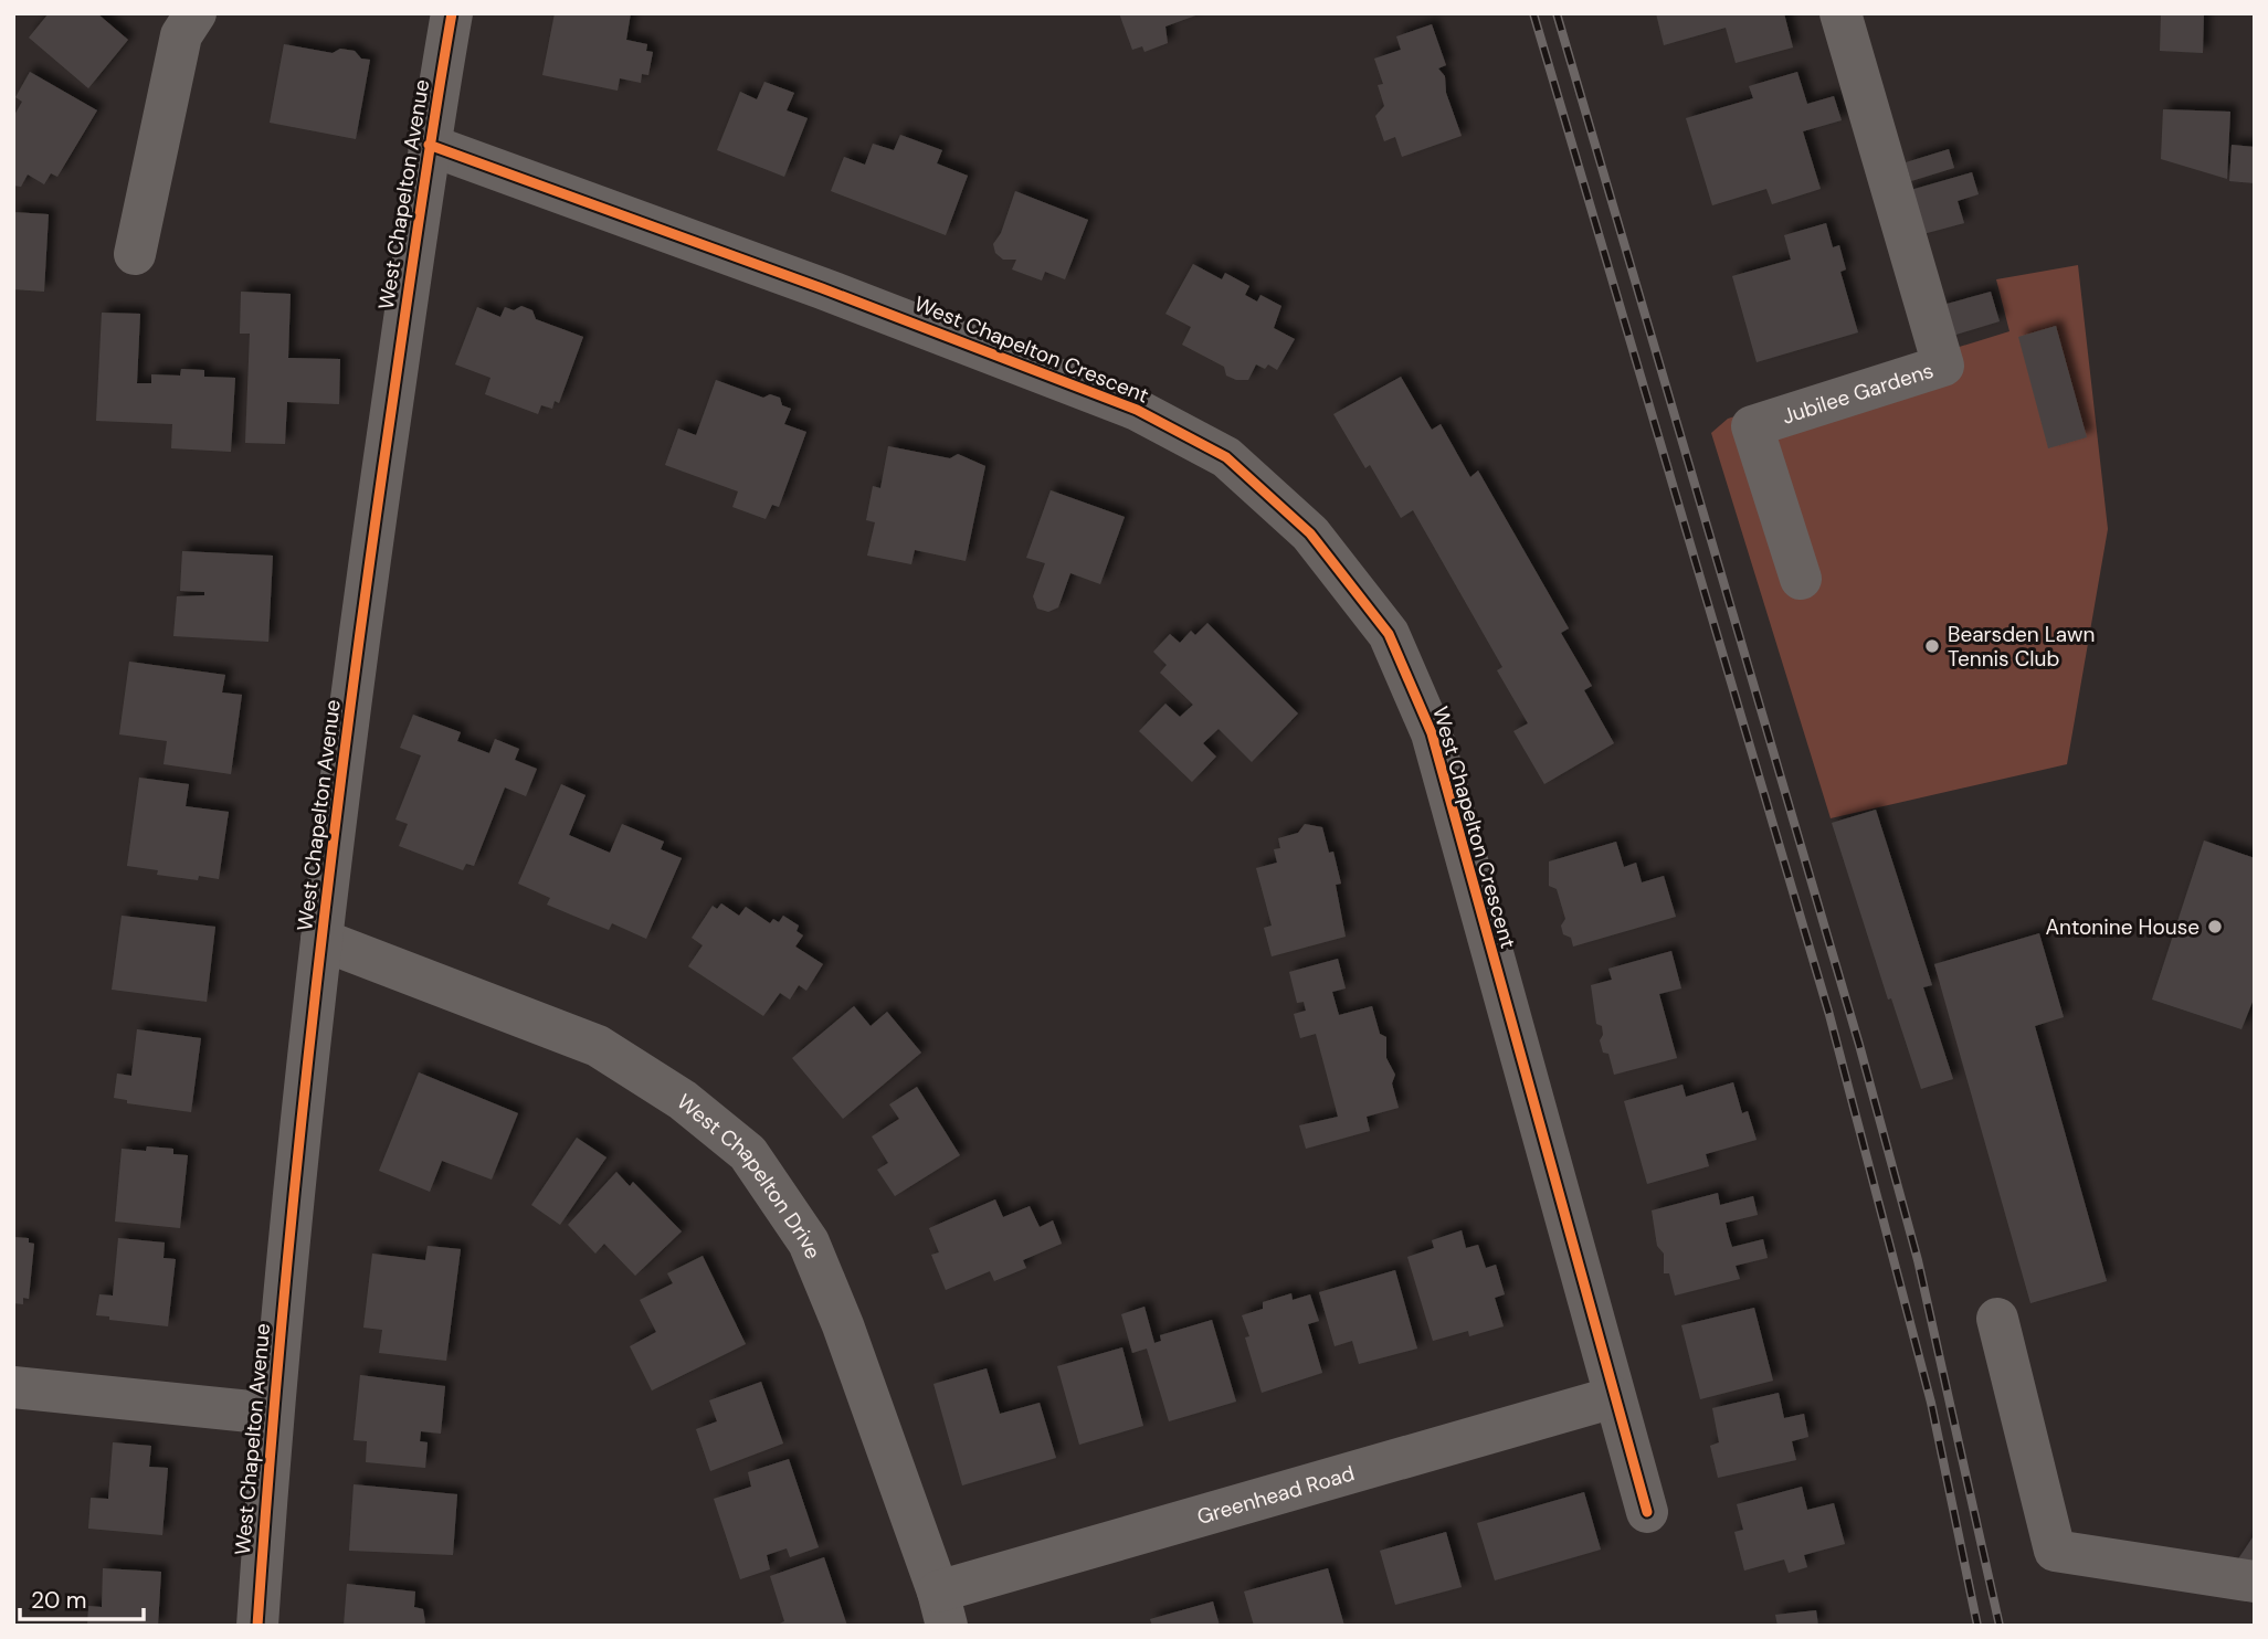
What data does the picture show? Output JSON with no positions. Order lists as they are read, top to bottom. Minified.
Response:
{"streets":{"street":["West Chapelton Avenue","West Chapelton Crescent","Jubilee Gardens","West Chapelton Drive","Greenhead Road"]},"crossings":[["West Chapelton Avenue","West Chapelton Crescent"],["West Chapelton Avenue","West Chapelton Drive"],["West Chapelton Crescent","Greenhead Road"],["West Chapelton Drive","Greenhead Road"]],"places":["Bearsden Lawn Tennis Club","Antonine House"],"scale_bar":"20 m"}
